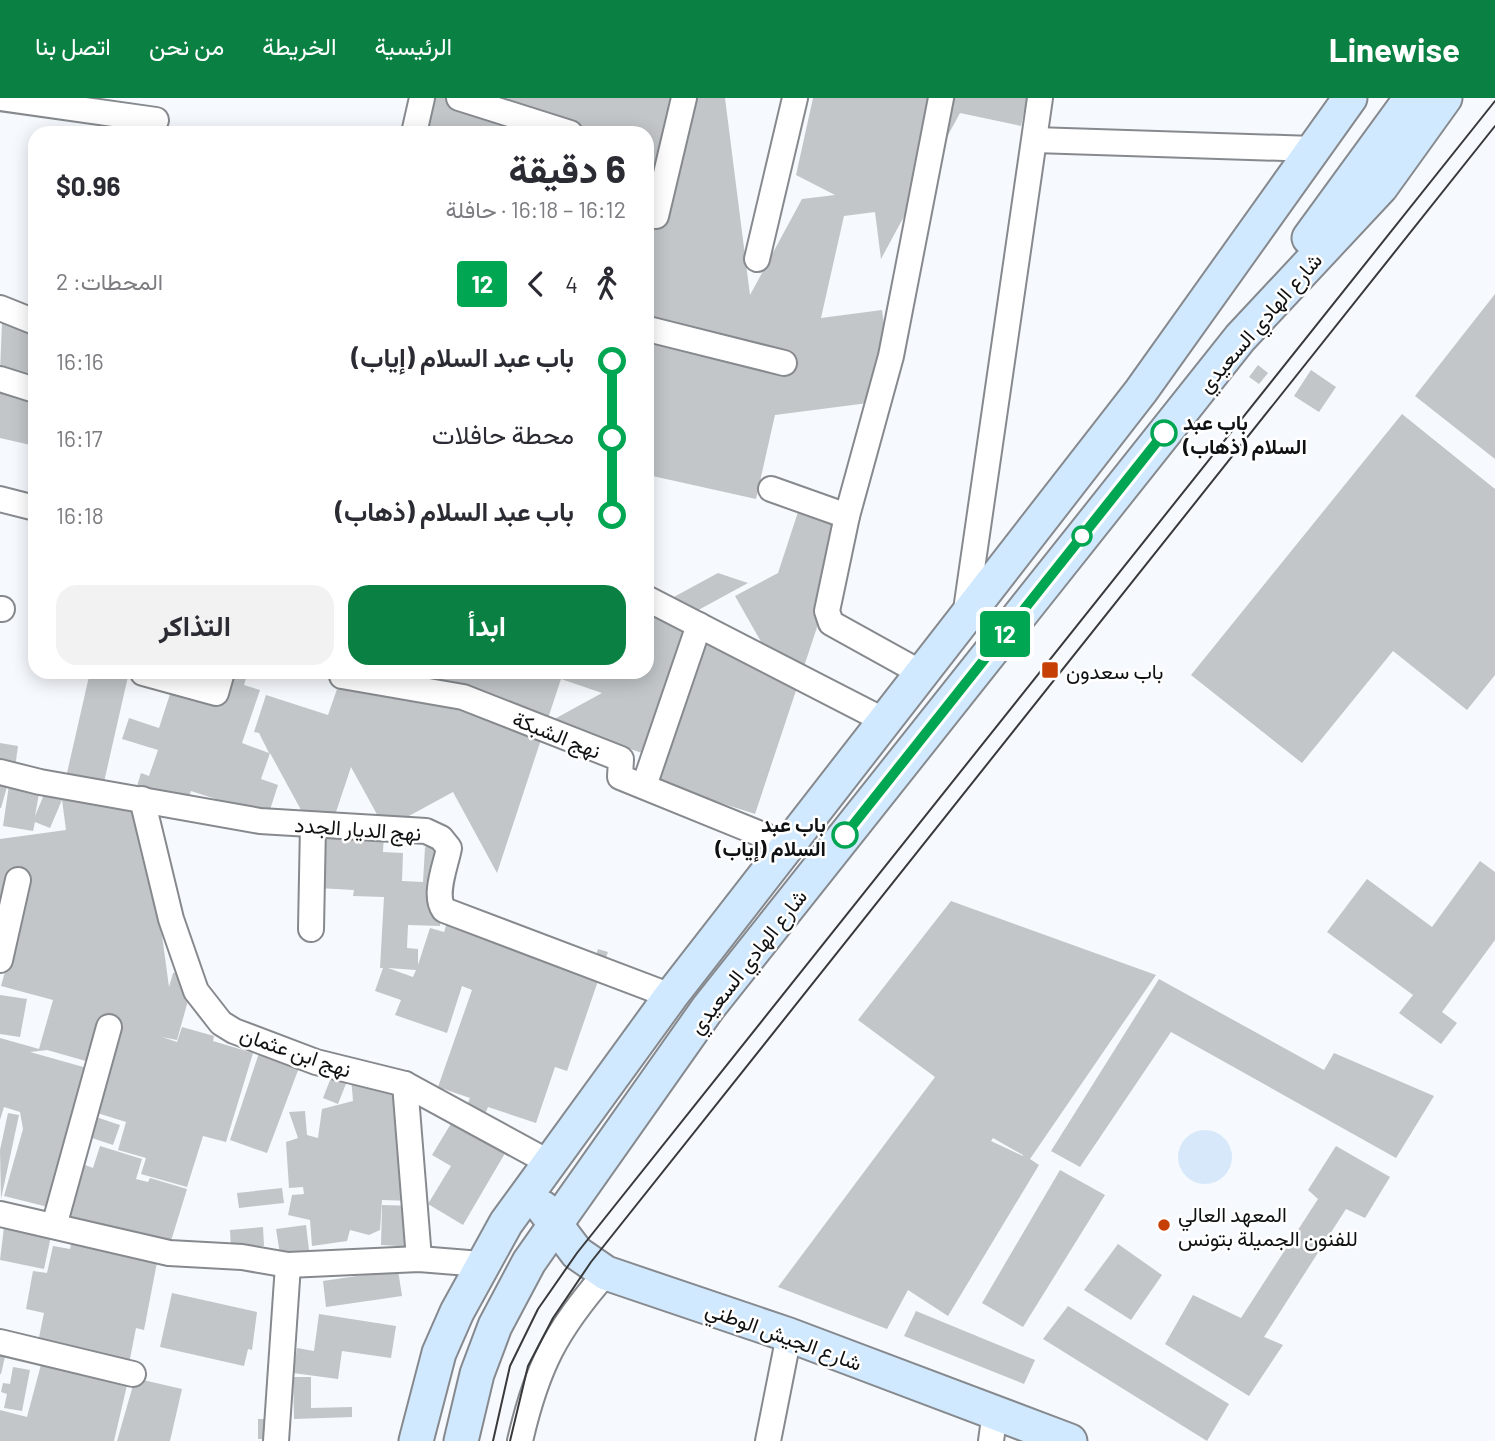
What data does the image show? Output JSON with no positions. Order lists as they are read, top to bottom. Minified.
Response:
{"streets":{"main road":["شارع الهادي السعيدي","شارع الجيش الوطني"],"street":["نهج الشبكة","نهج الديار الجدد","نهج ابن عثمان"]},"crossings":[["شارع الهادي السعيدي","نهج الشبكة"],["شارع الهادي السعيدي","نهج الديار الجدد"],["شارع الهادي السعيدي","نهج ابن عثمان"],["شارع الهادي السعيدي","شارع الجيش الوطني"],["نهج الديار الجدد","نهج ابن عثمان"],["نهج ابن عثمان","شارع الجيش الوطني"]],"places":{"other":["باب عبد السلام (ذهاب)","باب عبد السلام (إياب)","المعهد العالي للفنون الجميلة بتونس"],"transit":["باب سعدون"]},"lines":["bus line 12"],"page":{"header":"Linewise","nav":["الرئيسية","الخريطة","من نحن","اتصل بنا"],"on_map":"12","heading":["6 دقيقة","16:12 – 16:18 · حافلة","$0.96"],"legs":["4","12","المحطات: 2"],"list":[{"name":"باب عبد السلام (إياب)","value":"16:16"},{"name":"محطة حافلات","value":"16:17"},{"name":"باب عبد السلام (ذهاب)","value":"16:18"}],"buttons":["ابدأ","التذاكر"]}}
